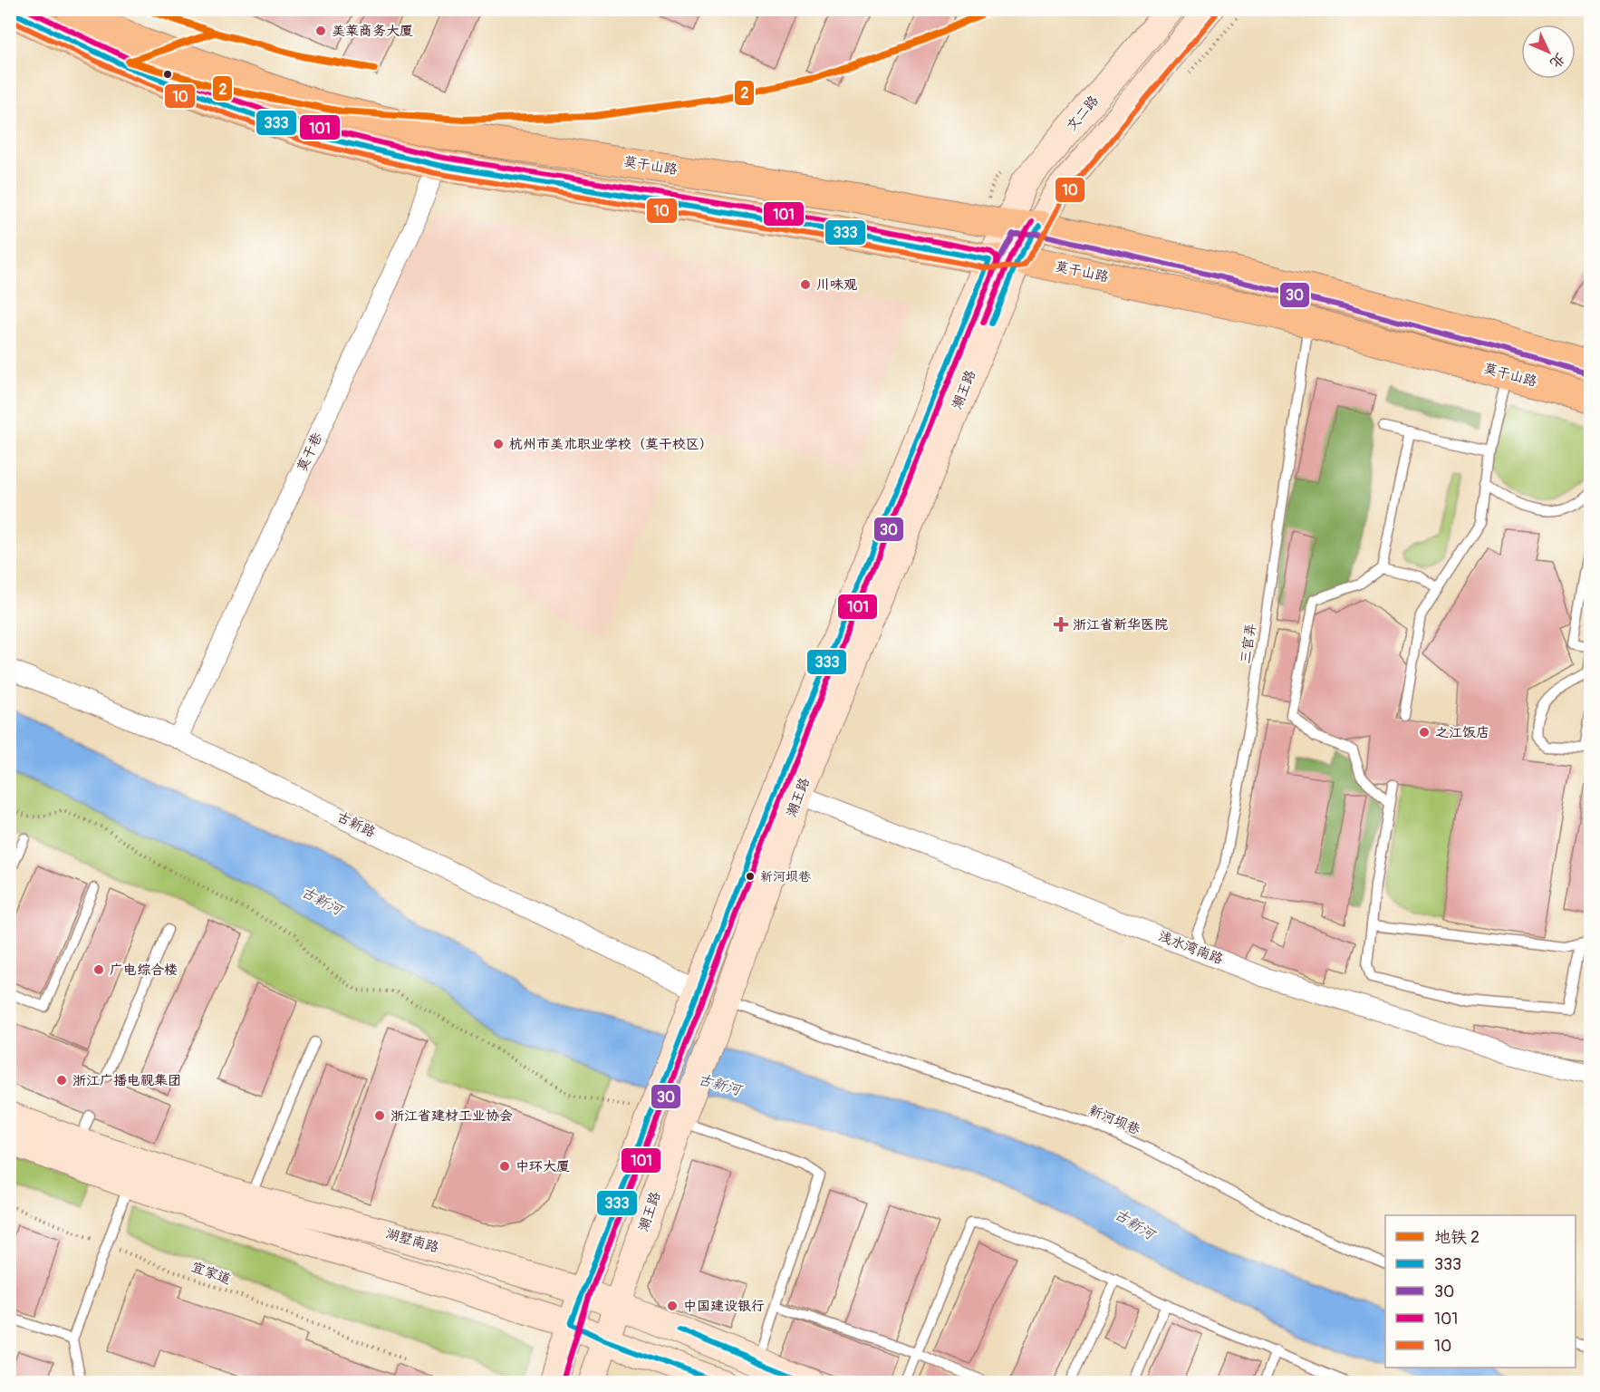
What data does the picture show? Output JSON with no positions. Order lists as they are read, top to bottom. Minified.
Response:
{"streets":{"main road":["文二路","莫干山路","潮王路","湖墅南路"],"street":["莫干巷","古新路","浅水湾南路"],"lane":["三官弄","新河坝巷"],"path":["宜家道"]},"crossings":[["文二路","莫干山路"],["文二路","潮王路"],["莫干山路","潮王路"],["莫干山路","莫干巷"],["莫干山路","三官弄"],["潮王路","古新路"],["潮王路","浅水湾南路"],["潮王路","新河坝巷"],["潮王路","湖墅南路"],["莫干巷","古新路"],["三官弄","浅水湾南路"]],"water":["古新河"],"places":{"other":["美莱商务大厦","川味观","杭州市美术职业学校（莫干校区）","之江饭店","新河坝巷","广电综合楼","浙江广播电视集团","浙江省建材工业协会","中环大厦","中国建设银行"],"health":["浙江省新华医院"]},"lines":["metro line 2","transit line 101","transit line 333","transit line 10","transit line 30"],"legend":["地铁 2","333","30","101","10"],"north":"bottom right"}
